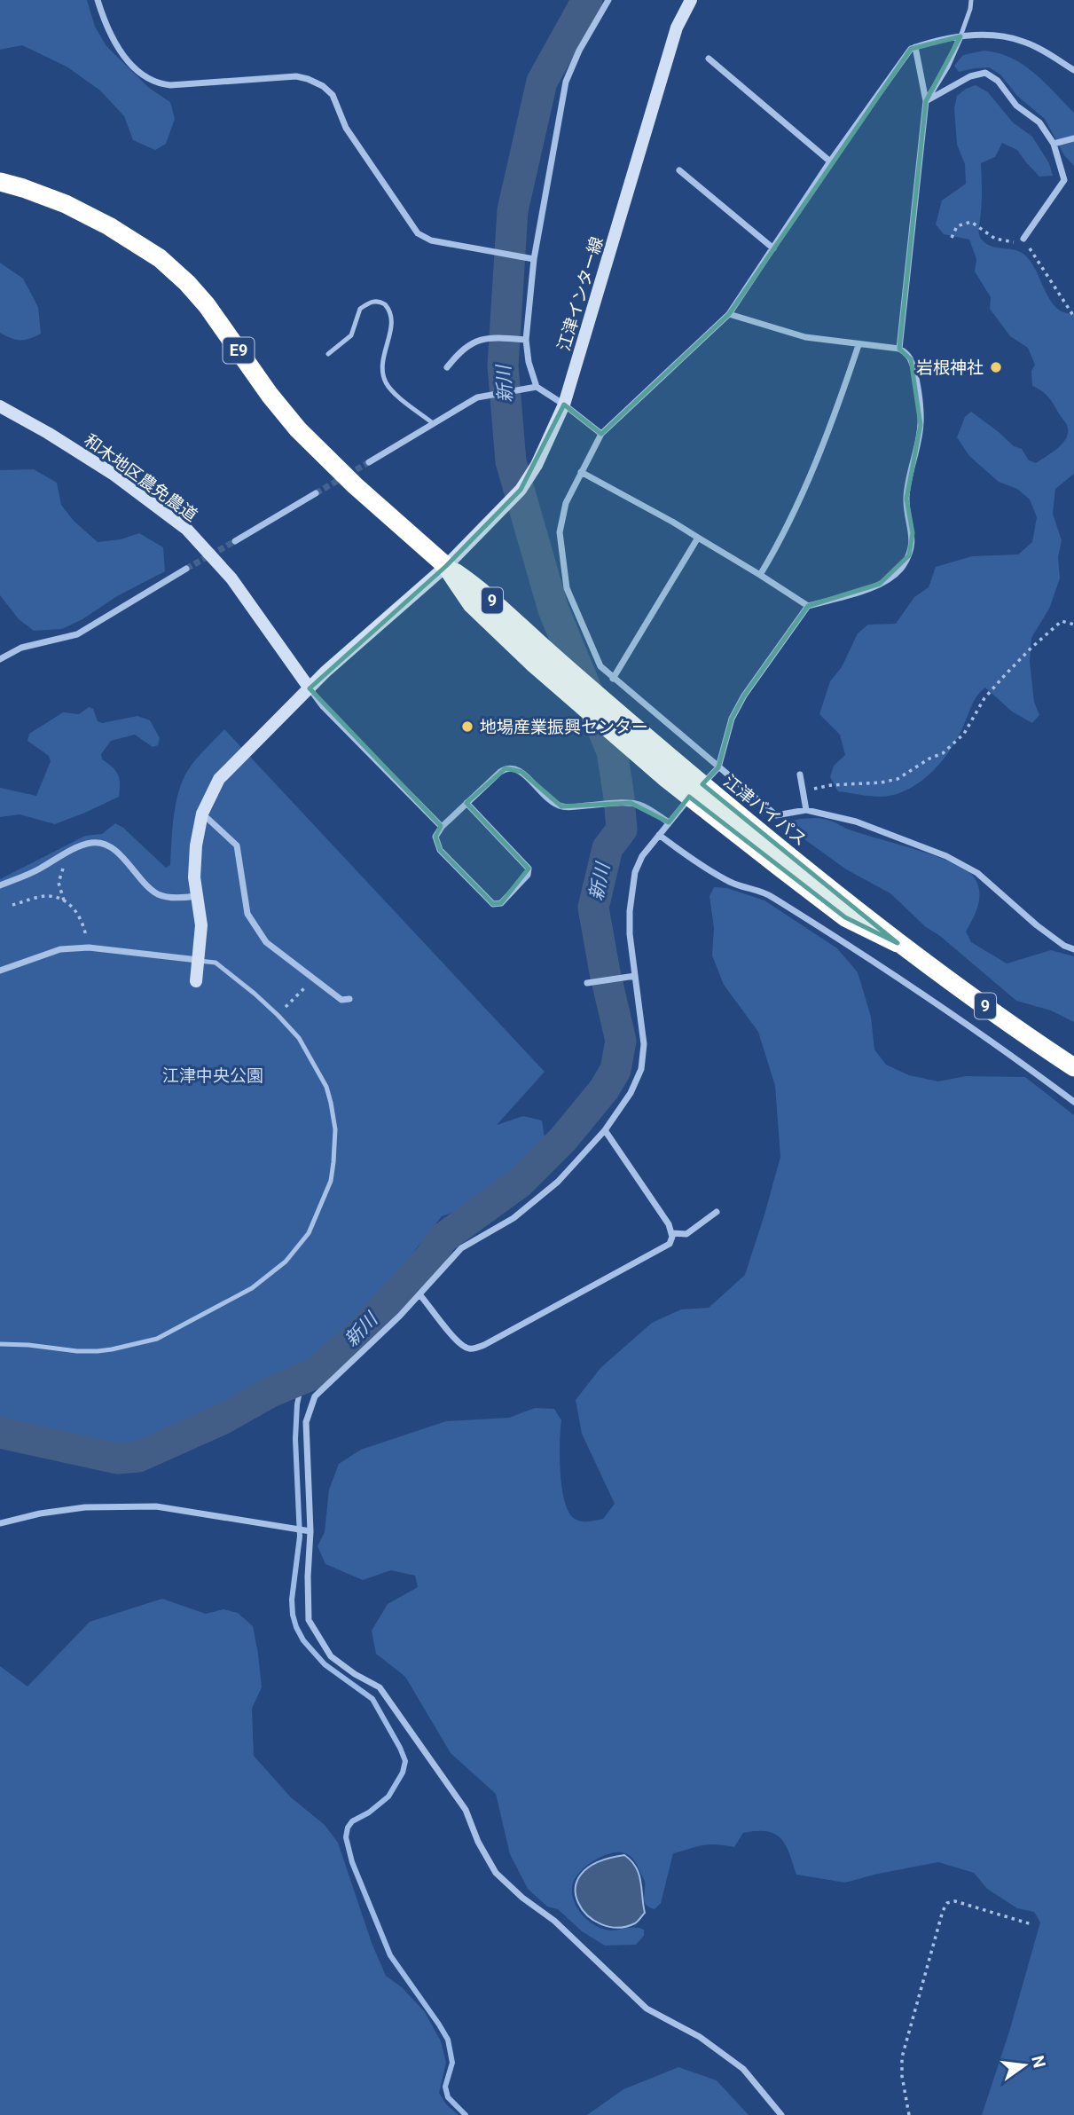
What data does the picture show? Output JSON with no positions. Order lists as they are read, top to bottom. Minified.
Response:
{"streets":{"highway":["E9","9","江津バイパス"],"street":["江津インター線","和木地区農免農道"]},"crossings":[["江津インター線","E9"],["江津インター線","和木地区農免農道"],["江津インター線","江津バイパス"],["E9","江津バイパス"]],"water":["新川"],"parks":["江津中央公園"],"places":["岩根神社","地場産業振興センター"],"north":"right"}
